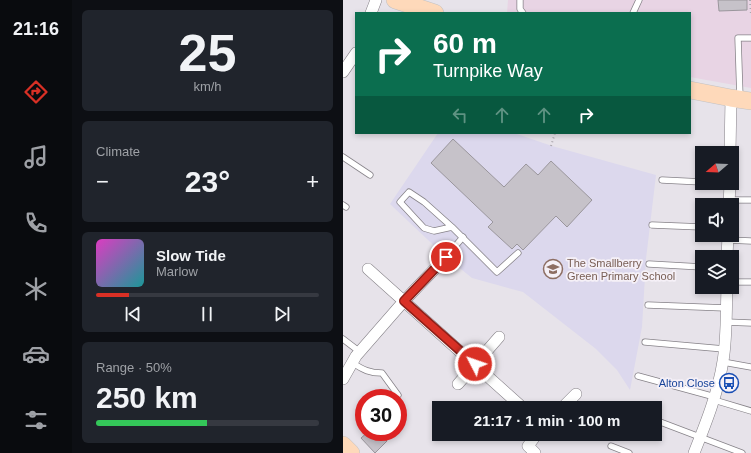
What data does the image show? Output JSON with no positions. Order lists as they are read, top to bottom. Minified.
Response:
{"places":{"school or university":["The Smallberry Green Primary School"],"bus stop":["Alton Close"]},"north":"left","page":{"tabs":"21:16","tile":[["25","km/h"],"Climate",["Range · 50%","250 km"]],"turn":["60 m","Turnpike Way"],"heat":["−","23°","+"],"song":["Slow Tide","Marlow"],"limit":"30","trip":"21:17 · 1 min · 100 m"}}
